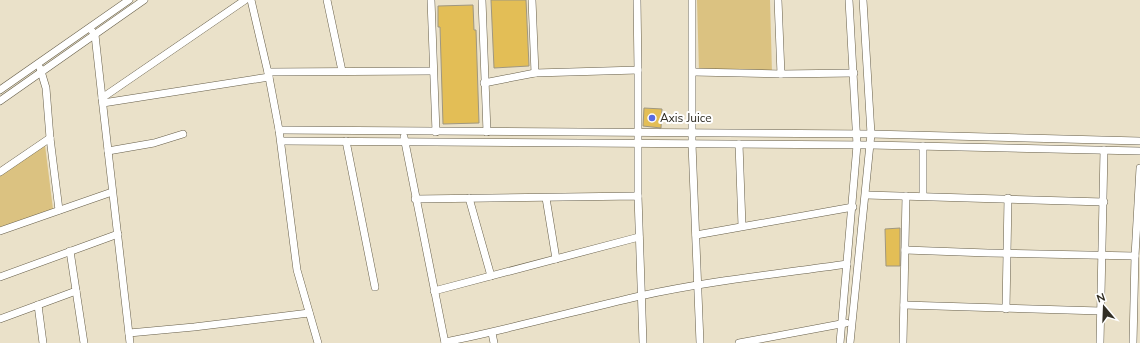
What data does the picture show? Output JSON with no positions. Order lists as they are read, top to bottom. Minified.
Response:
{"places":["Axis Juice"],"north":"top"}
